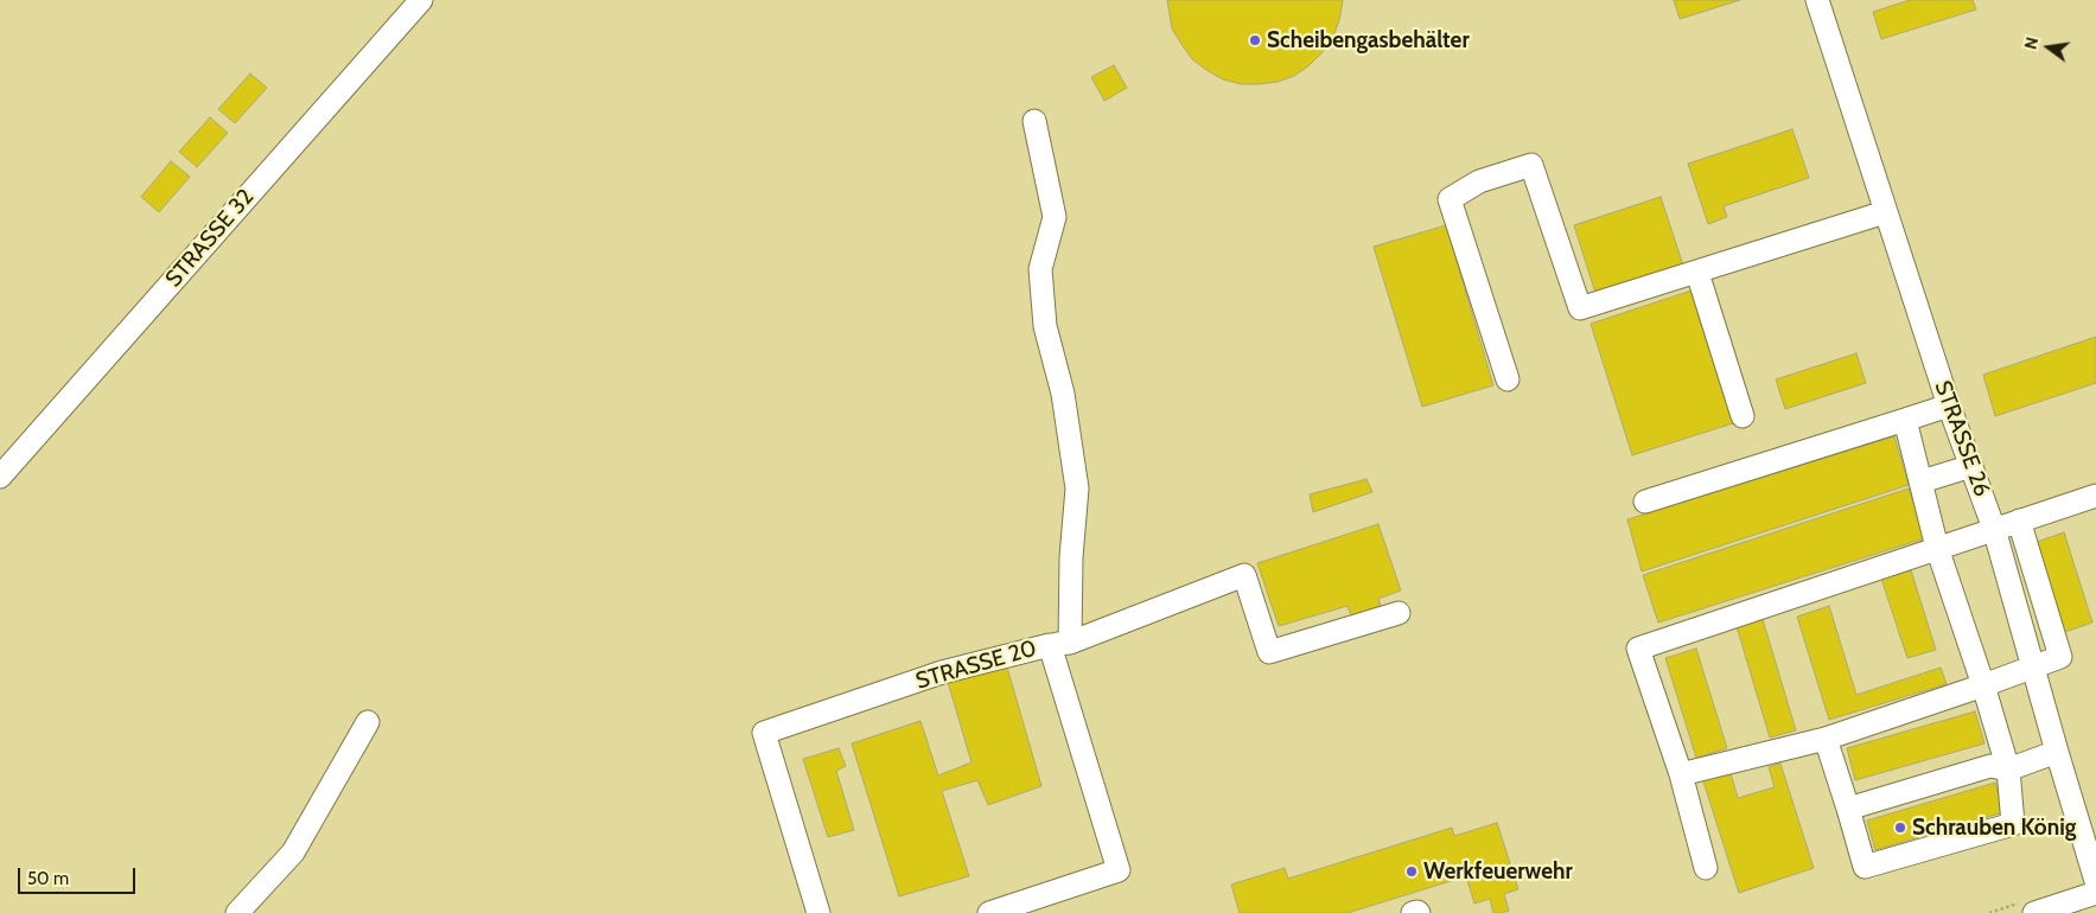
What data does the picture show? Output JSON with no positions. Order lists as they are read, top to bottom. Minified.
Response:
{"streets":{"street":["STRASSE 32","STRASSE 26","STRASSE 20"]},"places":["Scheibengasbehälter","Schrauben König","Werkfeuerwehr"],"scale_bar":"50 m","north":"left"}
